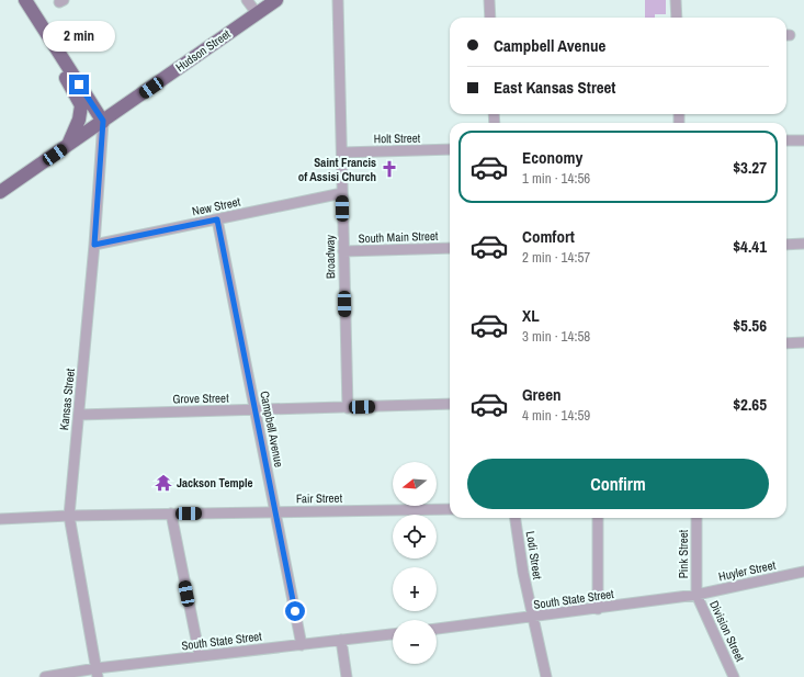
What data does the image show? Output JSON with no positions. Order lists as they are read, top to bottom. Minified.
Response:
{"streets":{"main road":["Hudson Street"],"street":["Holt Street","New Street","South Main Street","Broadway","Grove Street","Kansas Street","Campbell Avenue","Fair Street","Pink Street","Lodi Street","Huyler Street","South State Street","Division Street"]},"crossings":[["Hudson Street","Kansas Street"],["Holt Street","Broadway"],["New Street","Broadway"],["New Street","Kansas Street"],["New Street","Campbell Avenue"],["South Main Street","Broadway"],["Broadway","Grove Street"],["Grove Street","Kansas Street"],["Grove Street","Campbell Avenue"],["Kansas Street","Fair Street"],["Kansas Street","South State Street"],["Campbell Avenue","Fair Street"],["Campbell Avenue","South State Street"],["Pink Street","Huyler Street"],["Pink Street","South State Street"],["Pink Street","Division Street"],["Lodi Street","South State Street"],["Huyler Street","South State Street"],["Huyler Street","Division Street"],["South State Street","Division Street"]],"places":{"church":["Saint Francis of Assisi Church"],"temple":["Jackson Temple"]},"north":"left","page":{"banner":["Campbell Avenue","East Kansas Street"],"bubble":"2 min","list":[{"name":"Economy","note":"1 min · 14:56","value":"$3.27"},{"name":"Comfort","note":"2 min · 14:57","value":"$4.41"},{"name":"XL","note":"3 min · 14:58","value":"$5.56"},{"name":"Green","note":"4 min · 14:59","value":"$2.65"}],"buttons":"Confirm","map_buttons":["+","−"]}}
